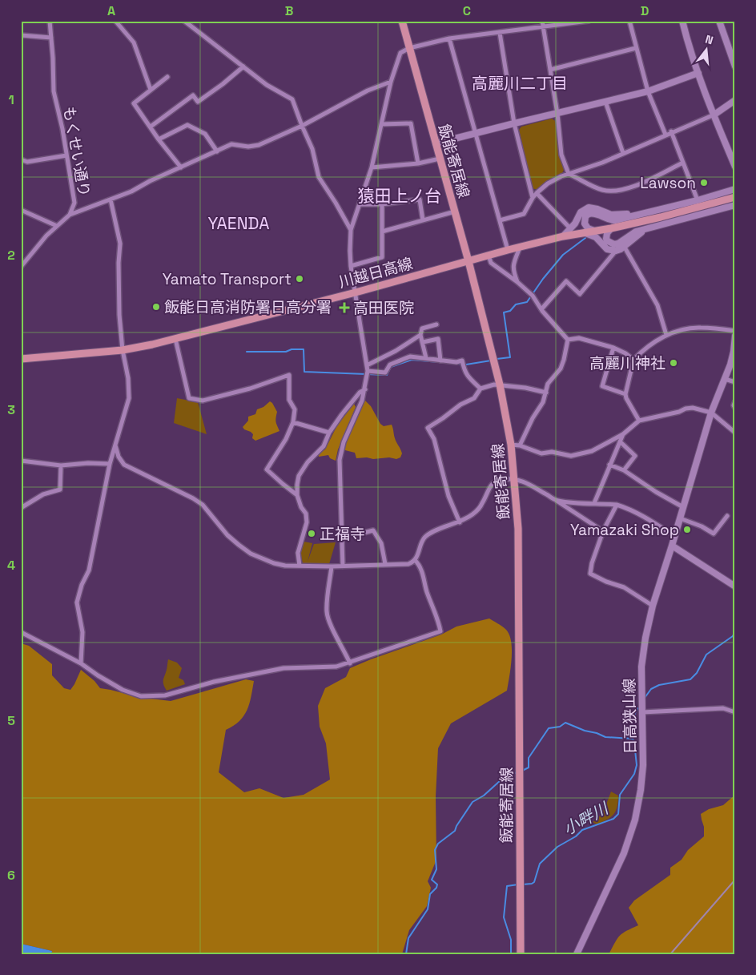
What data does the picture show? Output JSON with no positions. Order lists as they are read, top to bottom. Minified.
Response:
{"streets":{"main road":["飯能寄居線","川越日高線"],"street":["もくせい通り","日高狭山線"]},"crossings":[["飯能寄居線","川越日高線"]],"districts":["高麗川二丁目","猿田上ノ台","YAENDA"],"water":["小畔川"],"places":{"other":["Lawson","Yamato Transport","飯能日高消防署日高分署","高麗川神社","Yamazaki Shop","正福寺"],"health":["高田医院"]},"north":"top","grid":{"columns":["A","B","C","D"],"rows":["1","2","3","4","5","6"]}}
